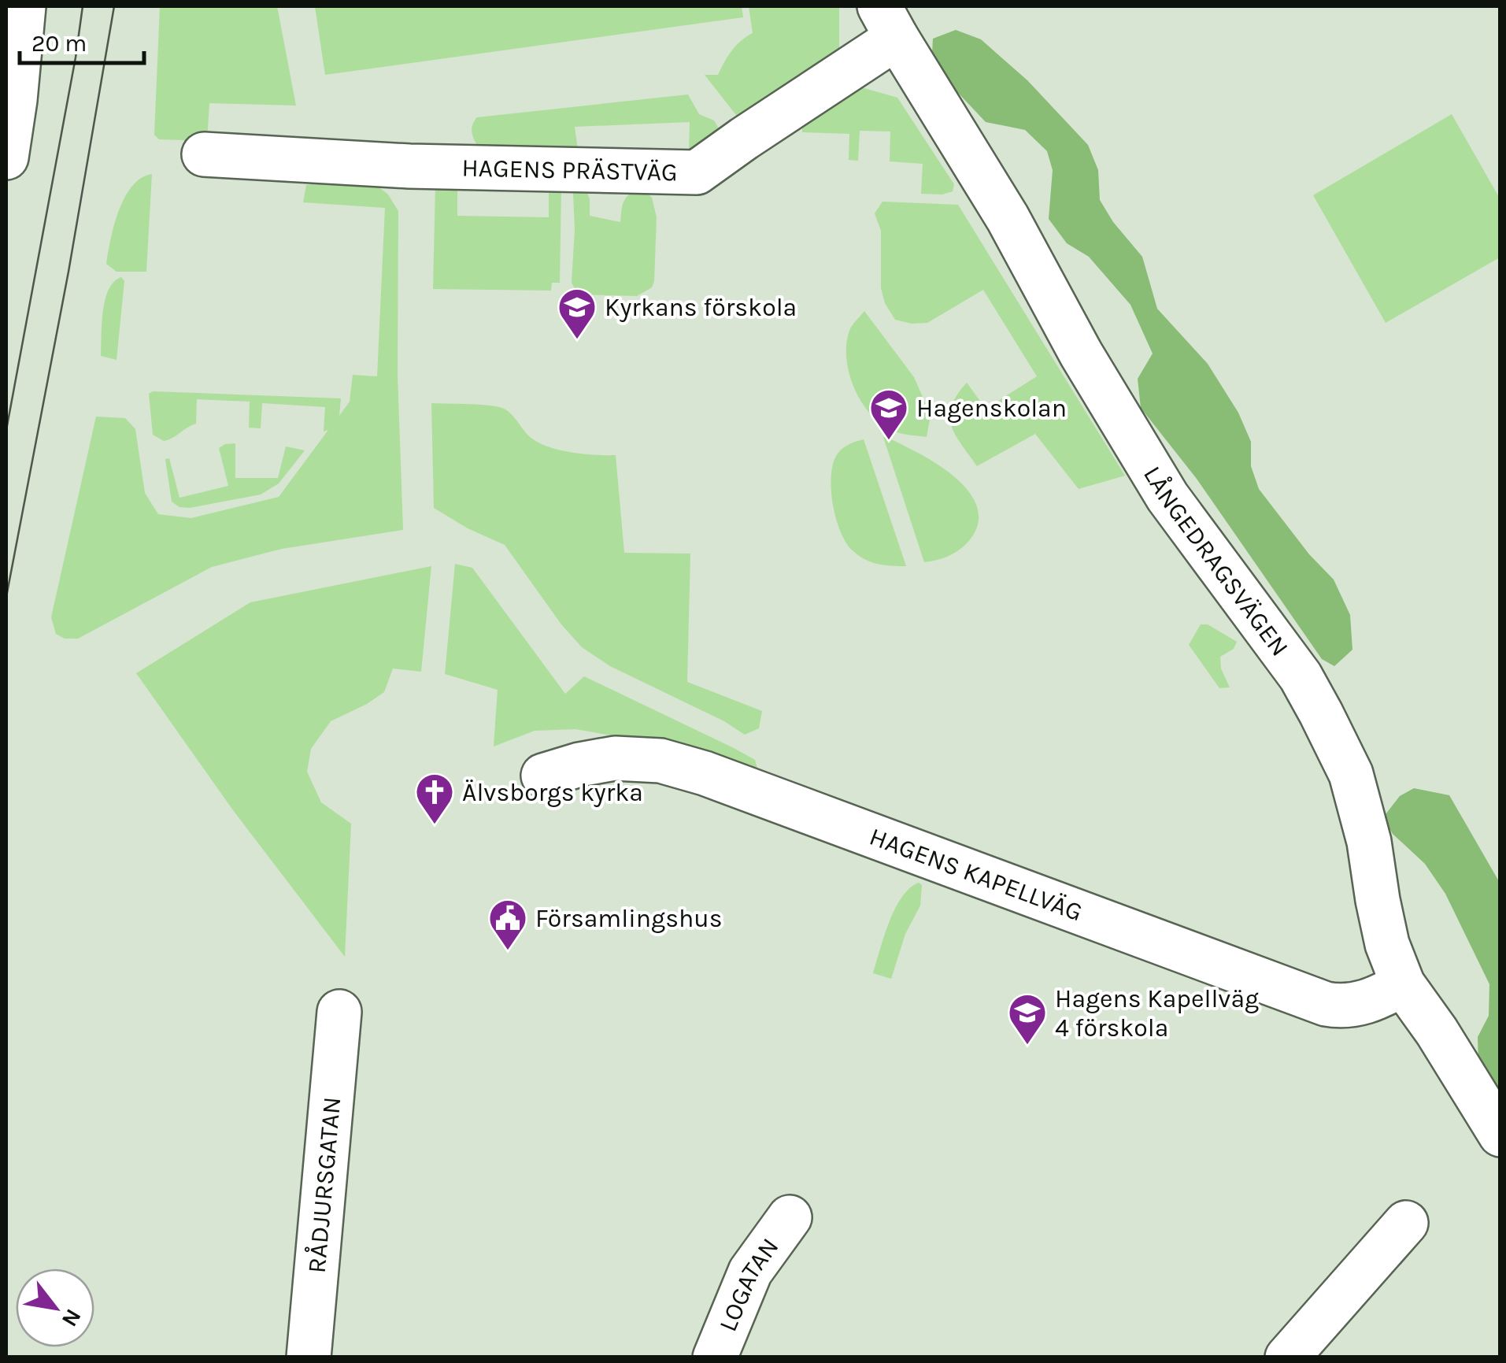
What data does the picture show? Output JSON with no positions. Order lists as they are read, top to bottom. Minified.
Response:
{"streets":{"street":["HAGENS PRÄSTVÄG","LÅNGEDRAGSVÄGEN","HAGENS KAPELLVÄG","RÅDJURSGATAN","LOGATAN"]},"crossings":[["HAGENS PRÄSTVÄG","LÅNGEDRAGSVÄGEN"],["LÅNGEDRAGSVÄGEN","HAGENS KAPELLVÄG"]],"places":{"school or university":["Kyrkans förskola","Hagenskolan","Hagens Kapellväg 4 förskola"],"church":["Älvsborgs kyrka"],"public building":["Församlingshus"]},"scale_bar":"20 m","north":"bottom right"}
